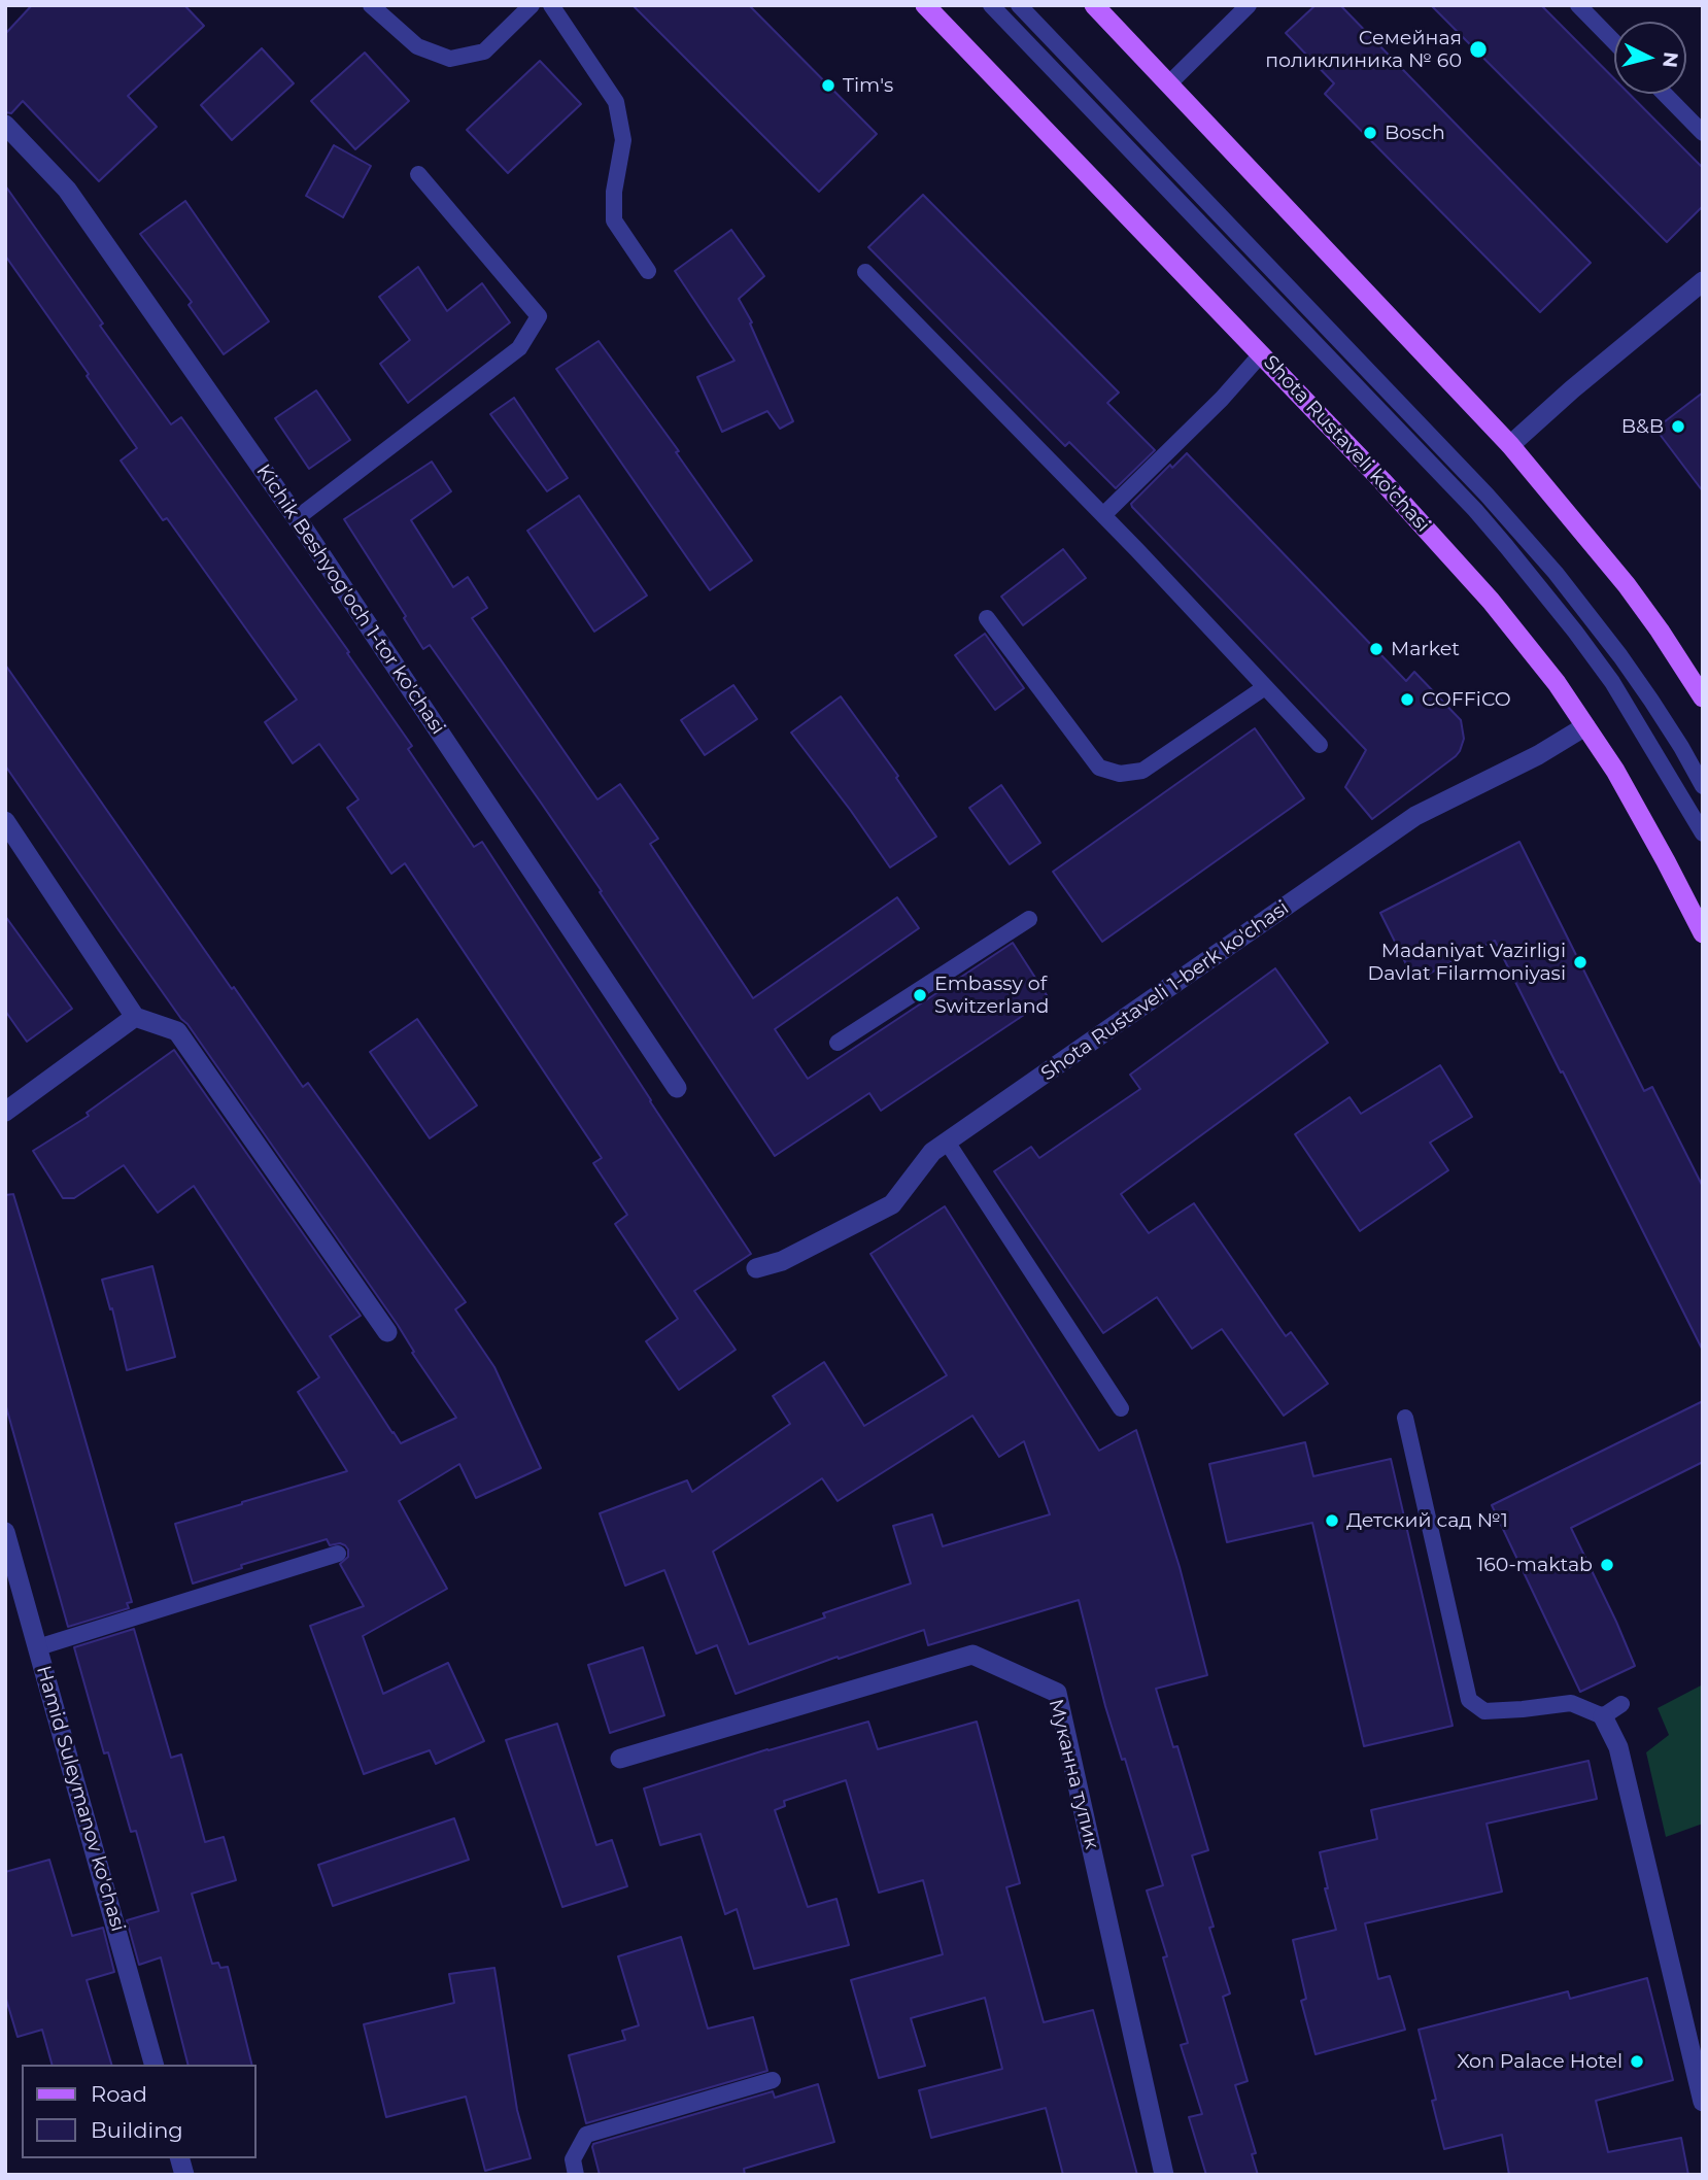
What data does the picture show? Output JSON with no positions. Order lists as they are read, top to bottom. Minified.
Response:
{"streets":{"main road":["Shota Rustaveli ko'chasi"],"street":["Kichik Beshyog'och 1-tor ko'chasi","Shota Rustaveli 1-berk ko'chasi","Муканна тупик","Hamid Suleymanov ko'chasi"]},"crossings":[["Shota Rustaveli ko'chasi","Shota Rustaveli 1-berk ko'chasi"]],"places":["Семейная поликлиника № 60","Tim's","Bosch","B&B","Market","COFFiCO","Madaniyat Vazirligi Davlat Filarmoniyasi","Embassy of Switzerland","Детский сад №1","160-maktab","Xon Palace Hotel"],"legend":["Road","Building"],"north":"right"}
